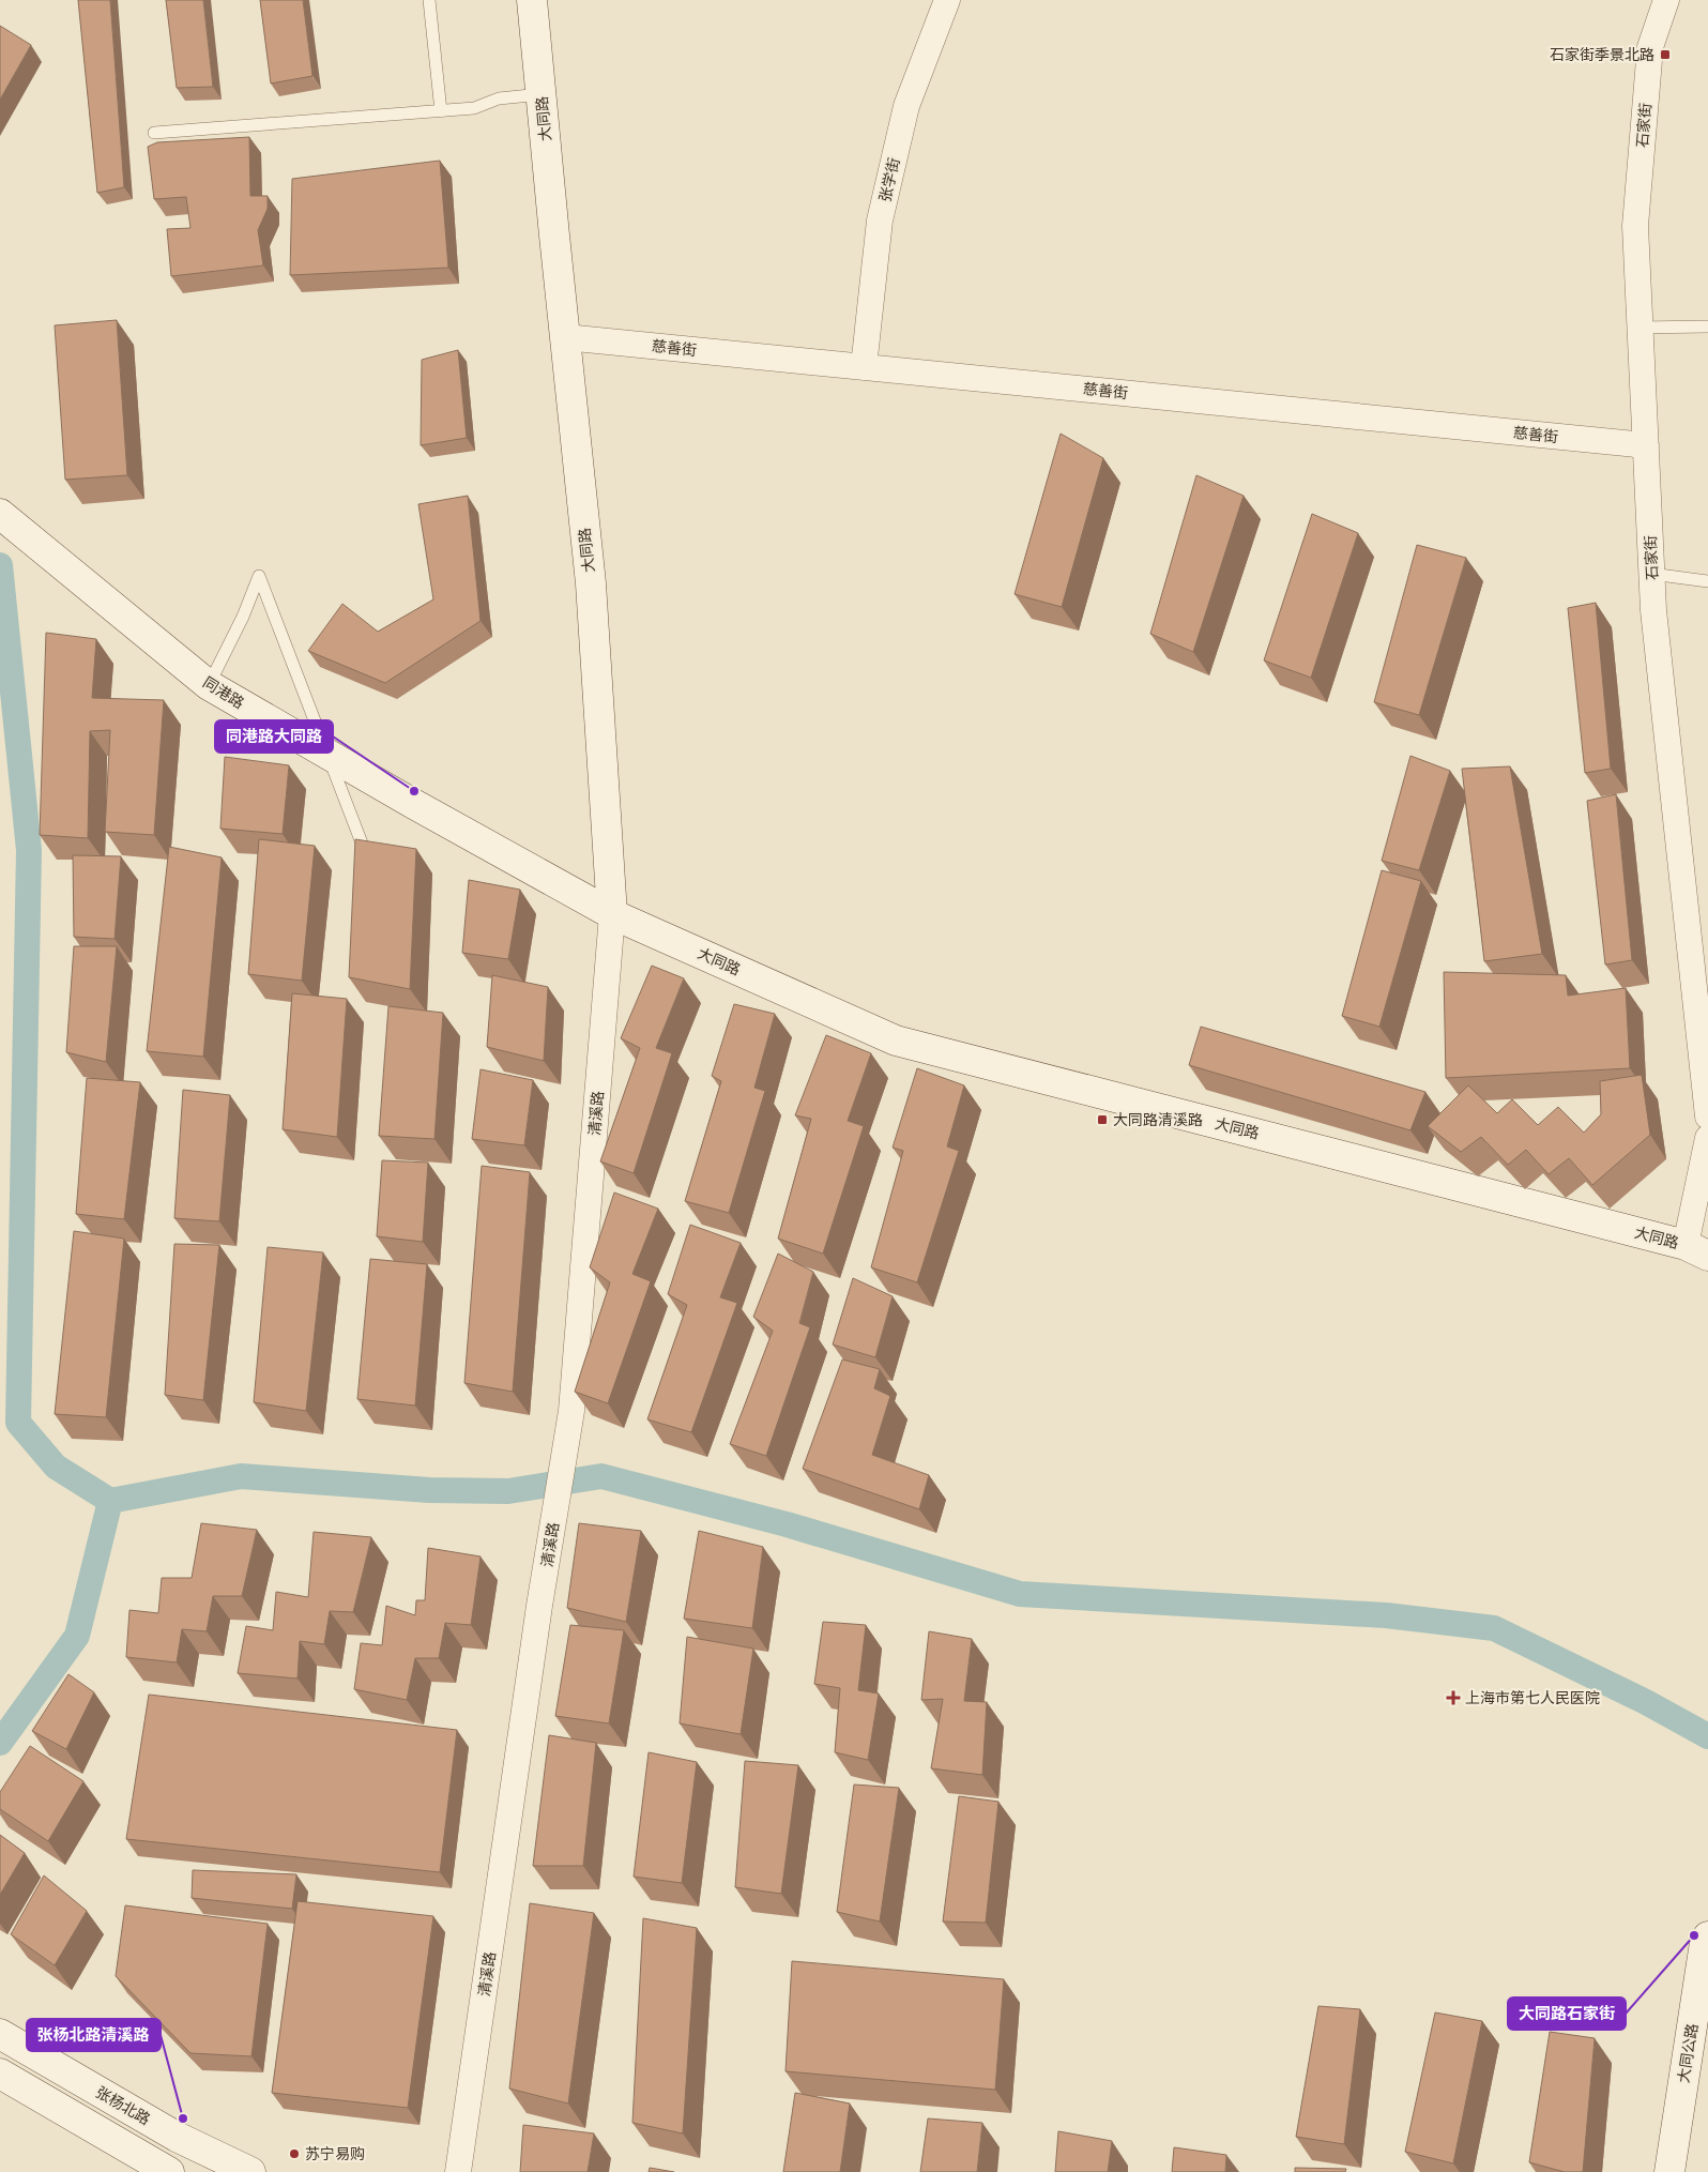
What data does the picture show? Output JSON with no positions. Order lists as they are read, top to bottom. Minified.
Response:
{"streets":{"street":["大同路","石家街","张学街","慈善街","同港路","清溪路","大同公路","张杨北路"]},"crossings":[["大同路","慈善街"],["大同路","同港路"],["大同路","清溪路"],["石家街","慈善街"],["张学街","慈善街"],["同港路","清溪路"]],"places":{"transit":["石家街季景北路","大同路清溪路"],"other":["同港路大同路","大同路石家街","张杨北路清溪路","苏宁易购"],"health":["上海市第七人民医院"]}}
